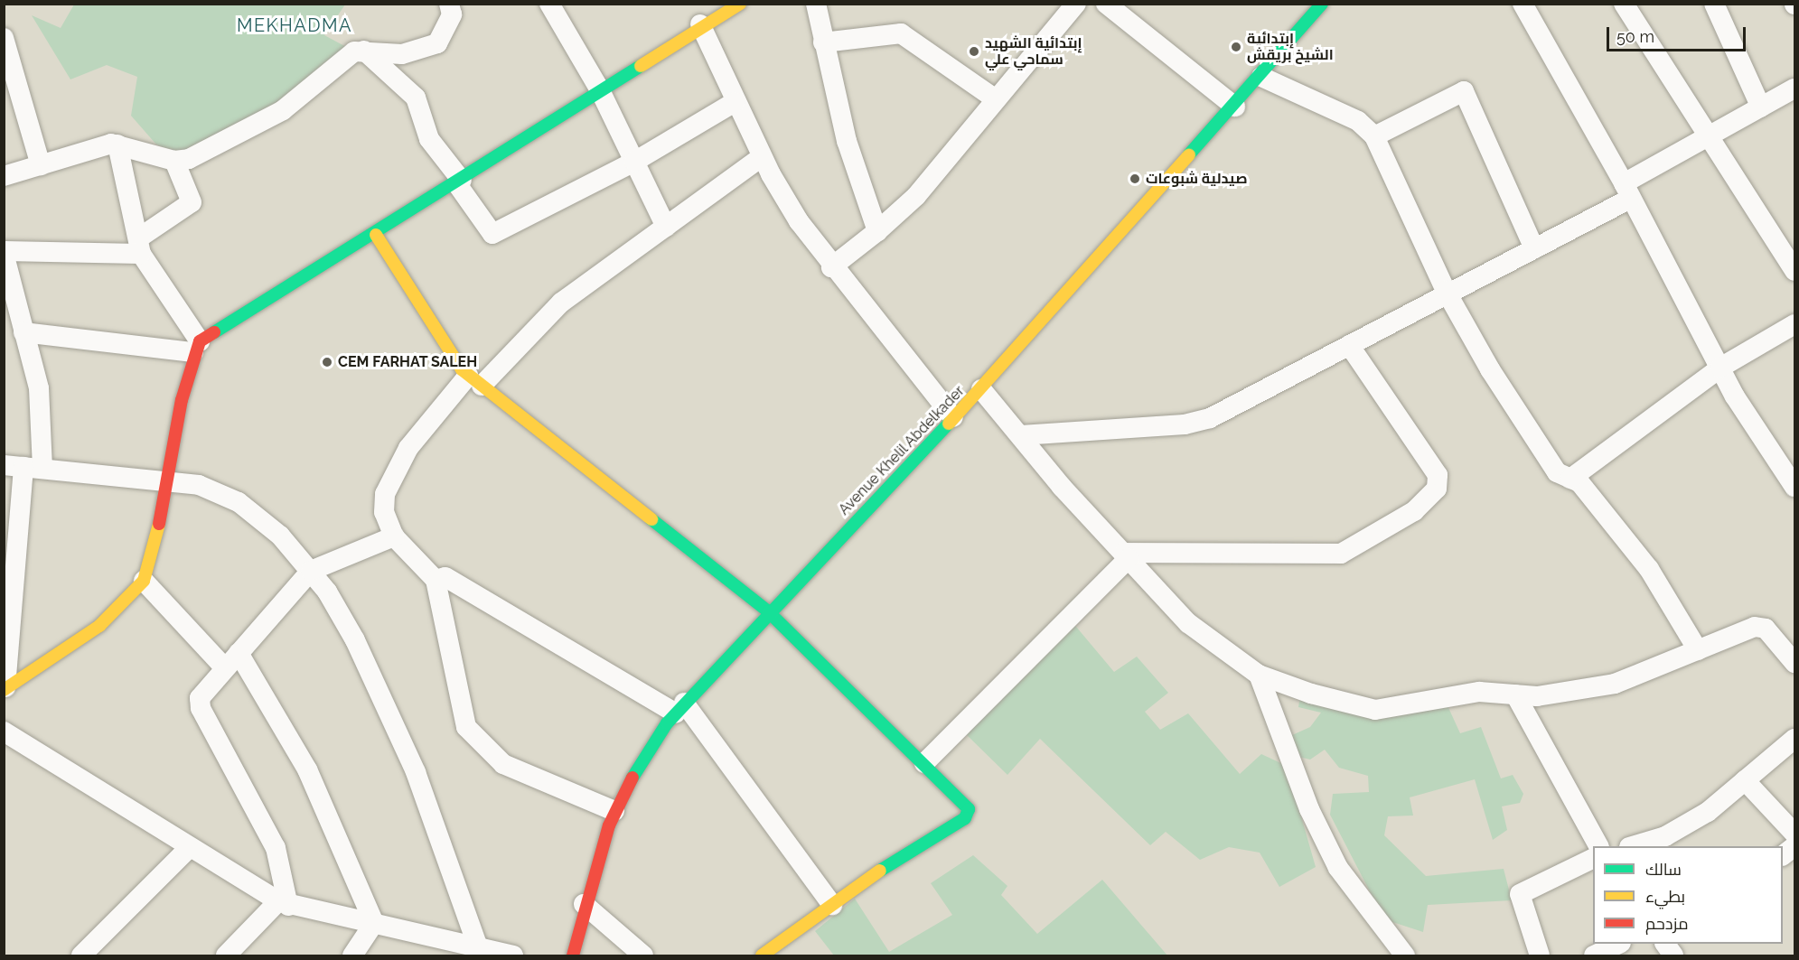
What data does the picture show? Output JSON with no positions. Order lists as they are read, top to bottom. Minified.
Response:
{"streets":{"street":["Avenue Khelil Abdelkader"]},"districts":["MEKHADMA"],"places":["إبتدائية الشيخ بريقش","إبتدائية الشهيد سماحي علي","صيدلية شبوعات","CEM FARHAT SALEH"],"legend":["سالك","بطيء","مزدحم"],"scale_bar":"50 m"}
